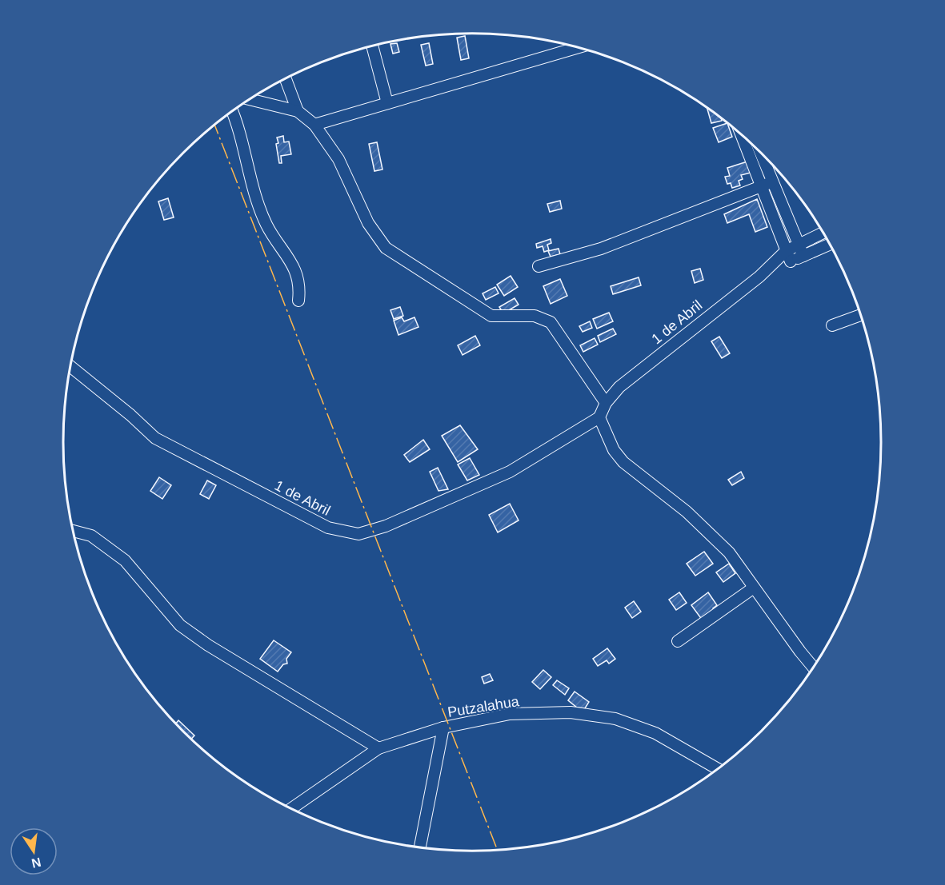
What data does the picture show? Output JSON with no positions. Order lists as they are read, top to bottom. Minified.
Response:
{"streets":{"street":["1 de Abril","Putzalahua"]},"north":"bottom"}
